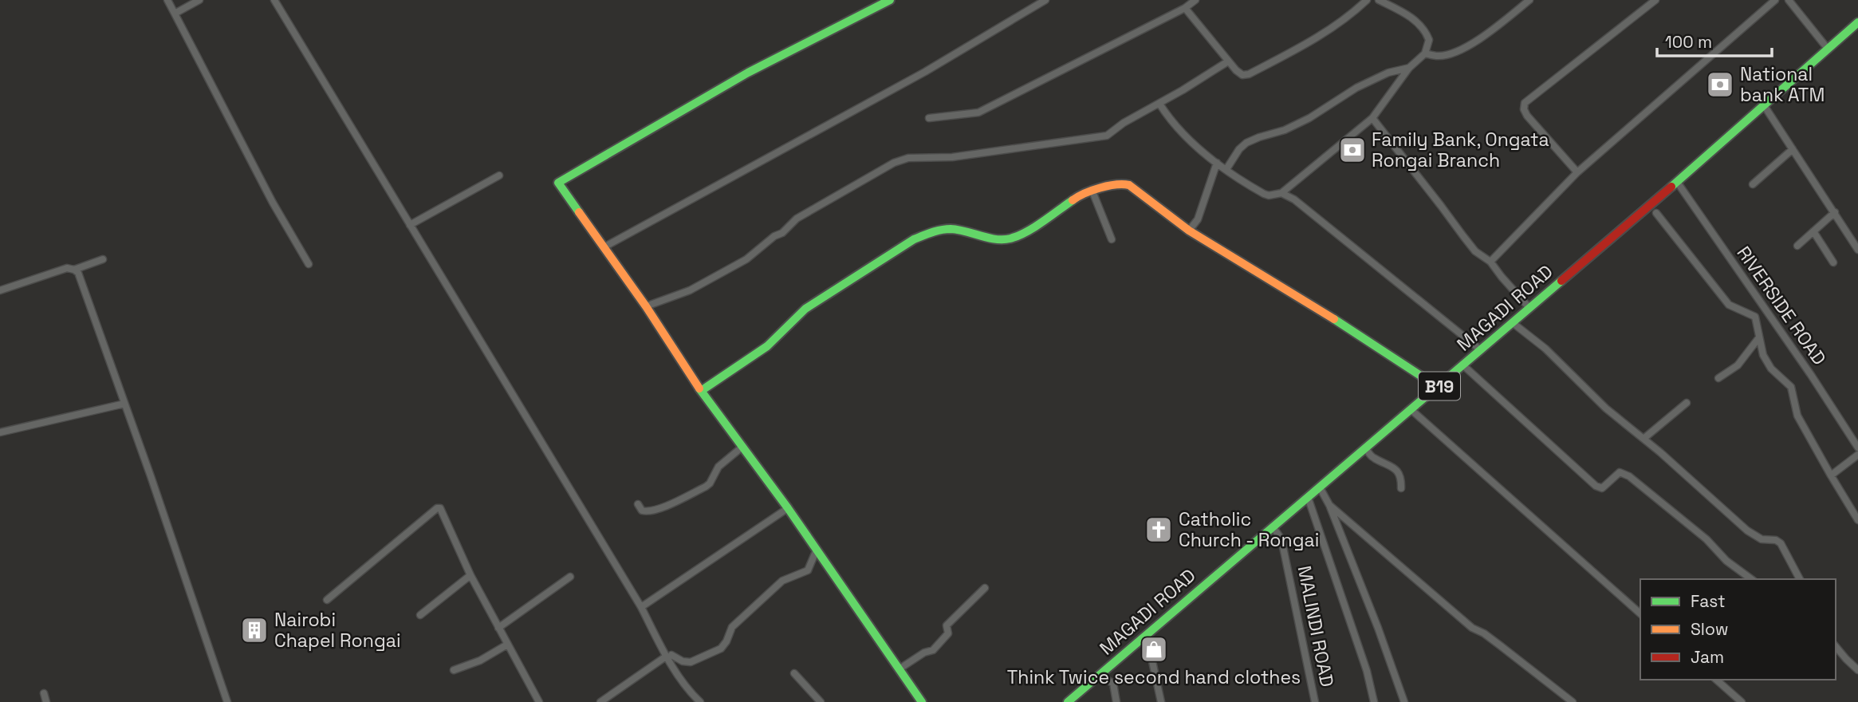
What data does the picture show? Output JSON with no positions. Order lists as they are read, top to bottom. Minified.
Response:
{"streets":{"main road":["MAGADI ROAD","B19"],"street":["RIVERSIDE ROAD","MALINDI ROAD"]},"crossings":[["RIVERSIDE ROAD","MAGADI ROAD"],["MAGADI ROAD","MALINDI ROAD"]],"places":{"bank":["National bank ATM","Family Bank, Ongata Rongai Branch"],"church":["Catholic Church - Rongai"],"building":["Nairobi Chapel Rongai"],"shop":["Think Twice second hand clothes"]},"legend":["Fast","Slow","Jam"],"scale_bar":"100 m"}
